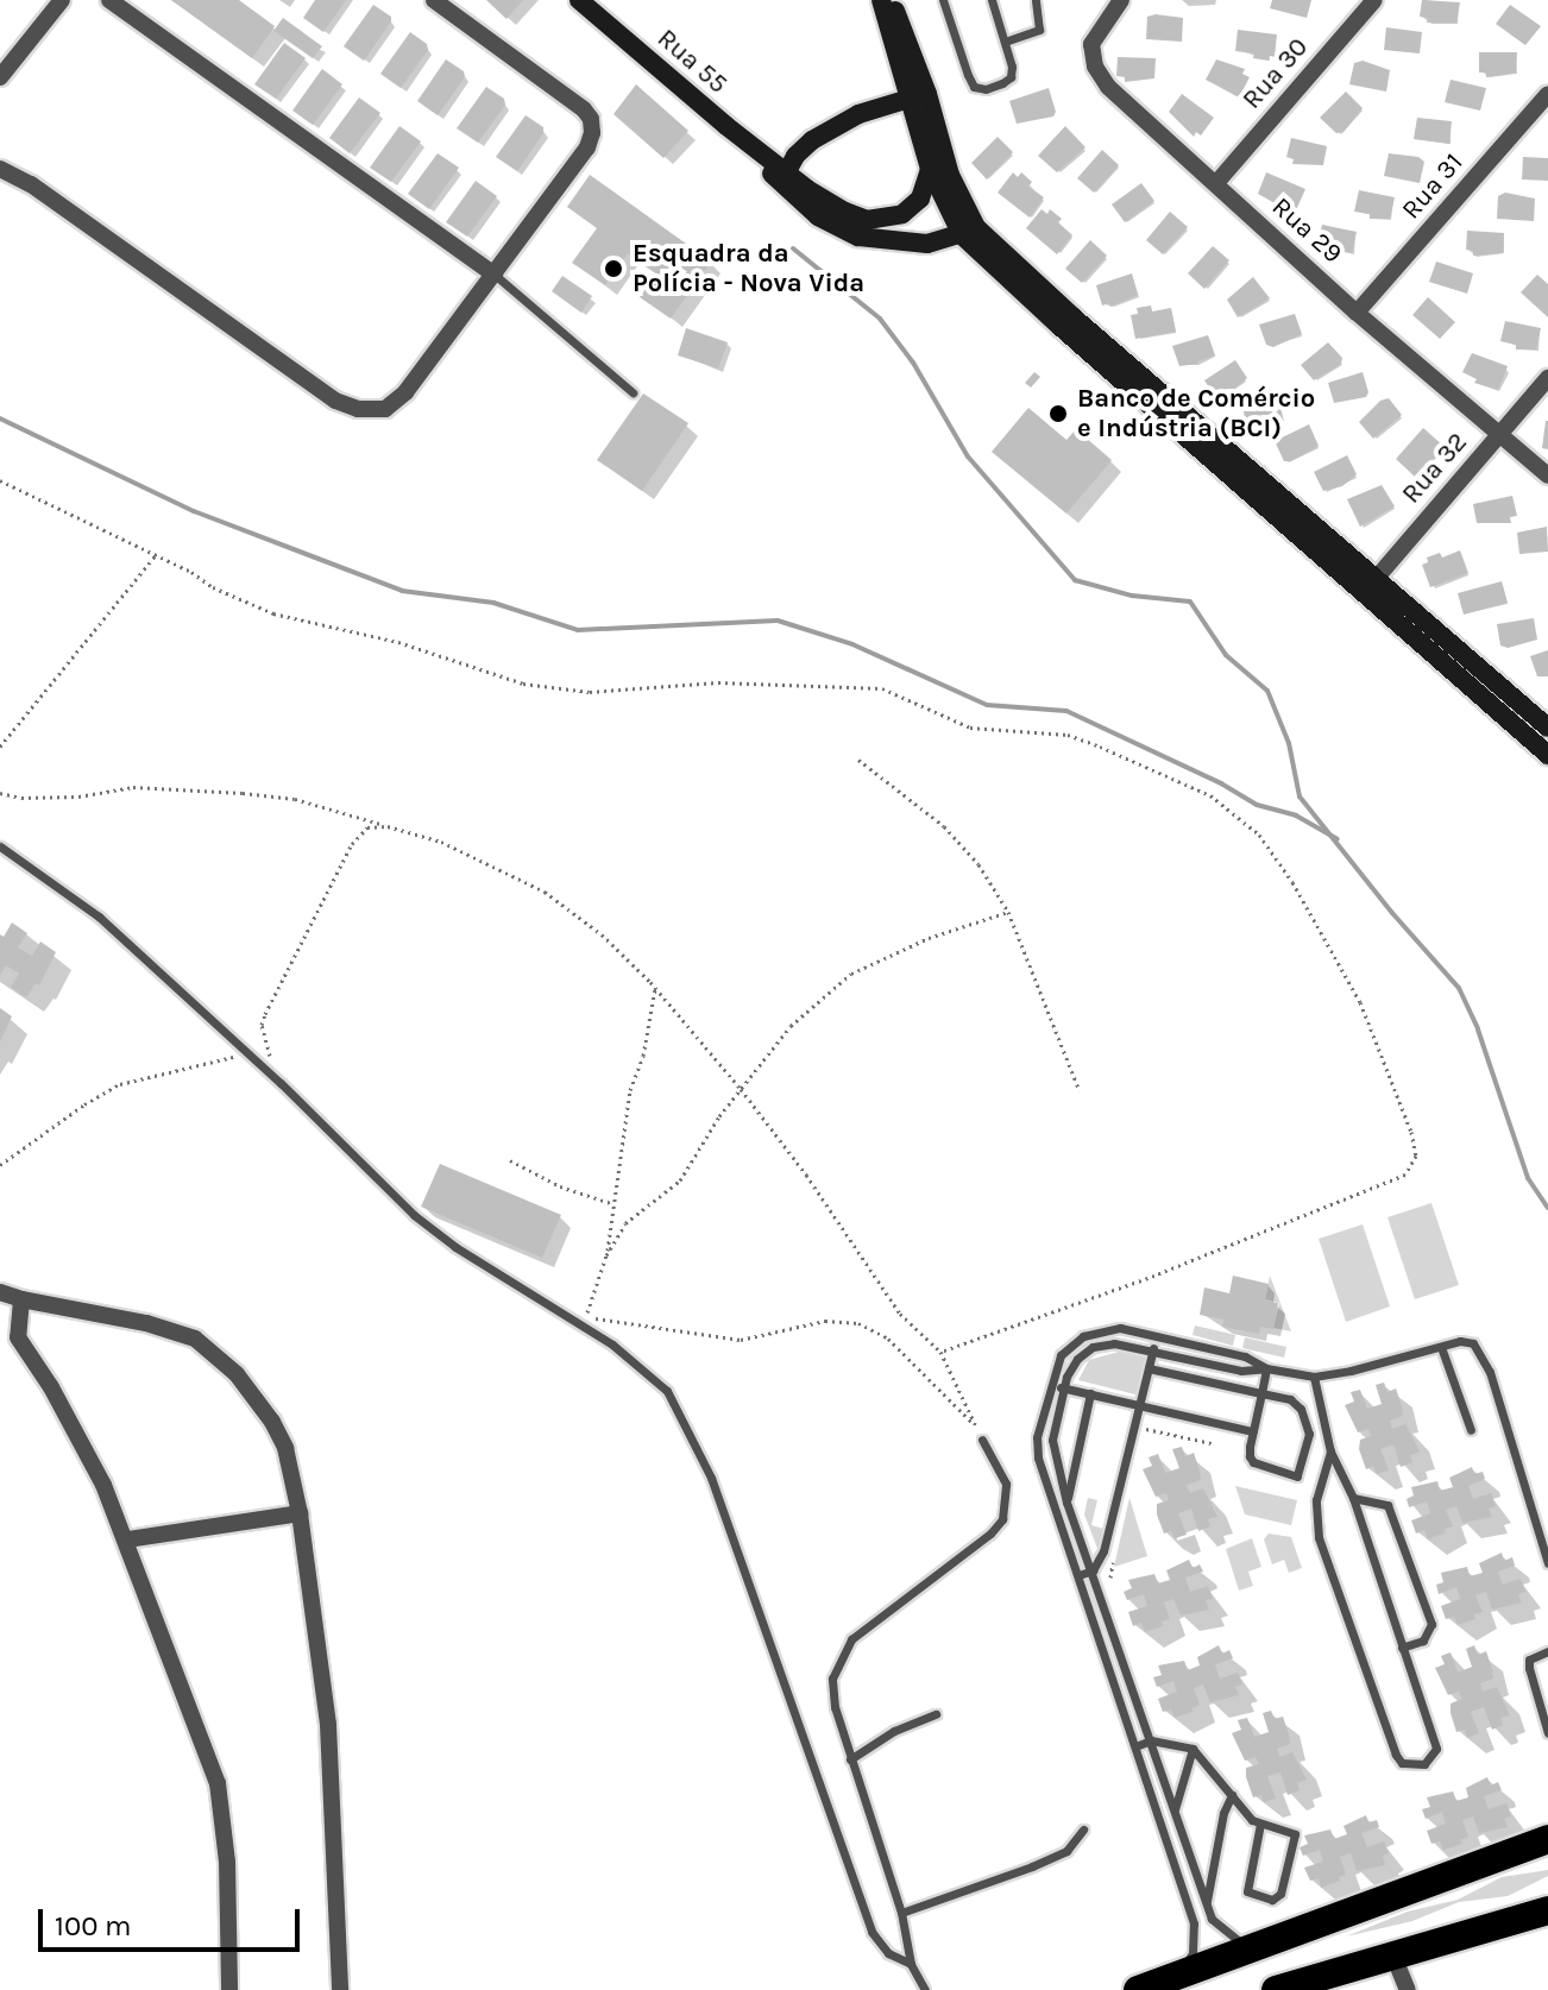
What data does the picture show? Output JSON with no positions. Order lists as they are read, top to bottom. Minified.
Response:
{"streets":{"street":["Rua 55","Rua 30","Rua 31","Rua 29","Rua 32"]},"crossings":[["Rua 30","Rua 29"],["Rua 31","Rua 29"],["Rua 29","Rua 32"]],"places":["Esquadra da Polícia - Nova Vida","Banco de Comércio e Indústria (BCI)"],"scale_bar":"100 m"}
